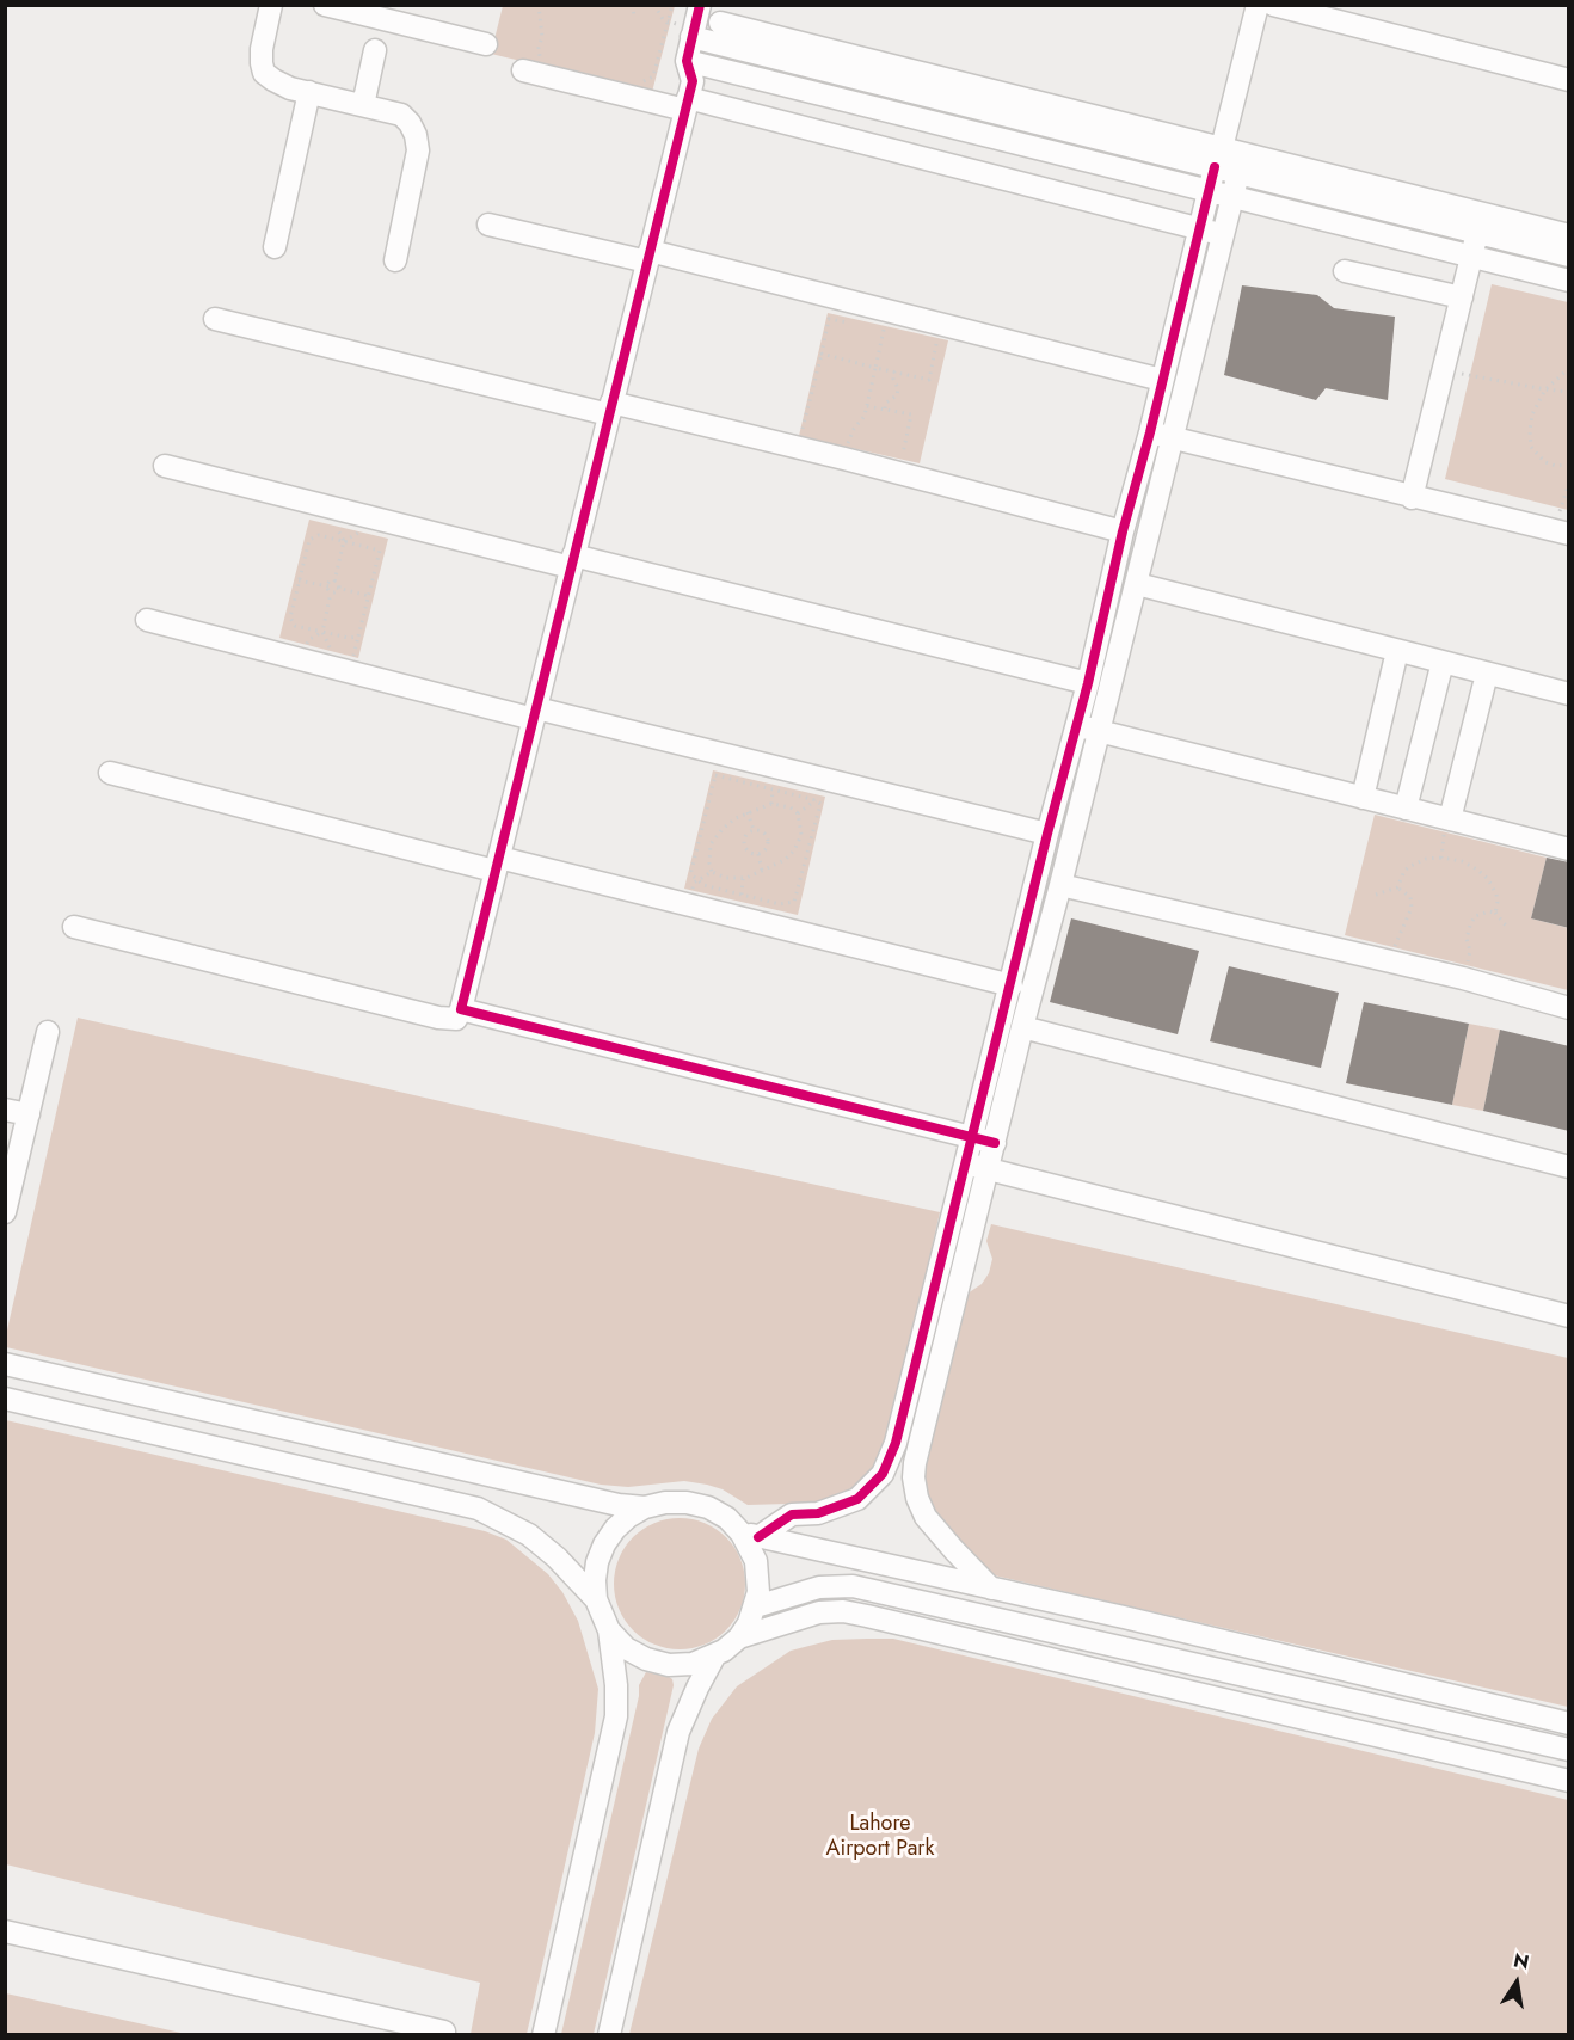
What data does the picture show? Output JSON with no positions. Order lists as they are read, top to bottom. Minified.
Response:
{"parks":["Lahore Airport Park"],"north":"top"}
